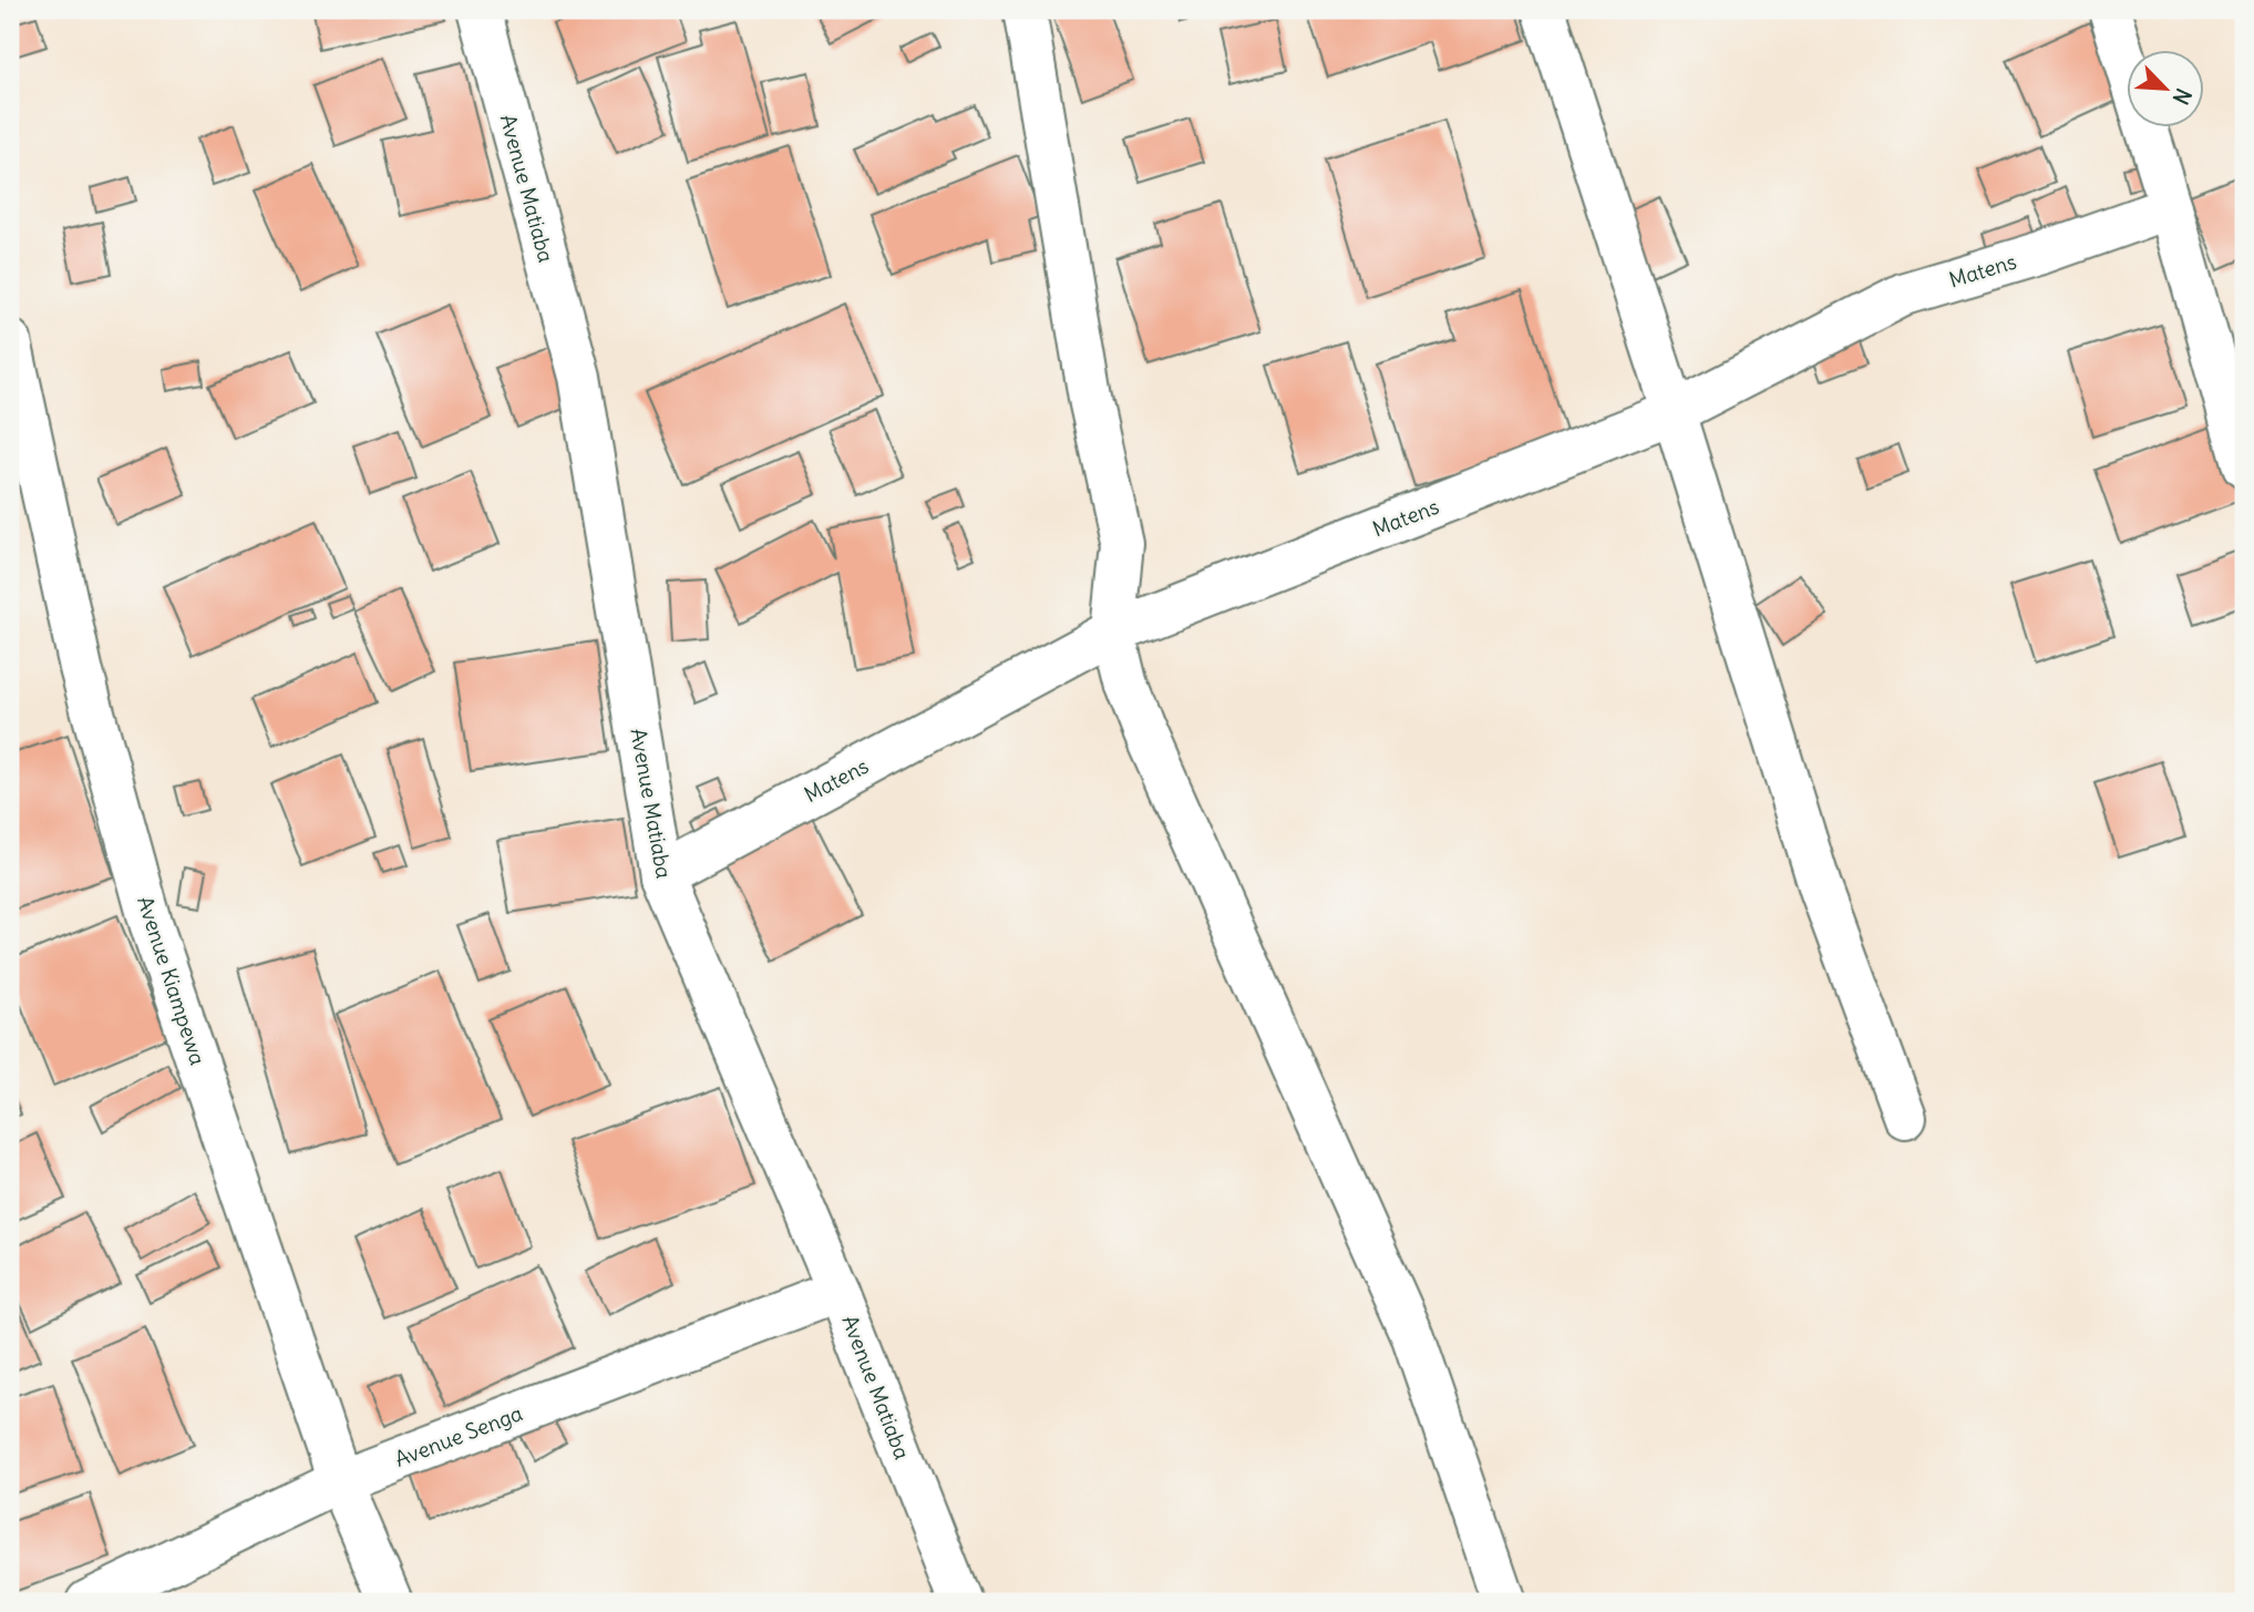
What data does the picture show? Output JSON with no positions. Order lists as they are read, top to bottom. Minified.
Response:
{"streets":{"street":["Avenue Matiaba","Matens","Avenue Kiampewa","Avenue Senga"]},"crossings":[["Avenue Matiaba","Matens"],["Avenue Matiaba","Avenue Senga"],["Avenue Kiampewa","Avenue Senga"]],"north":"bottom right"}
